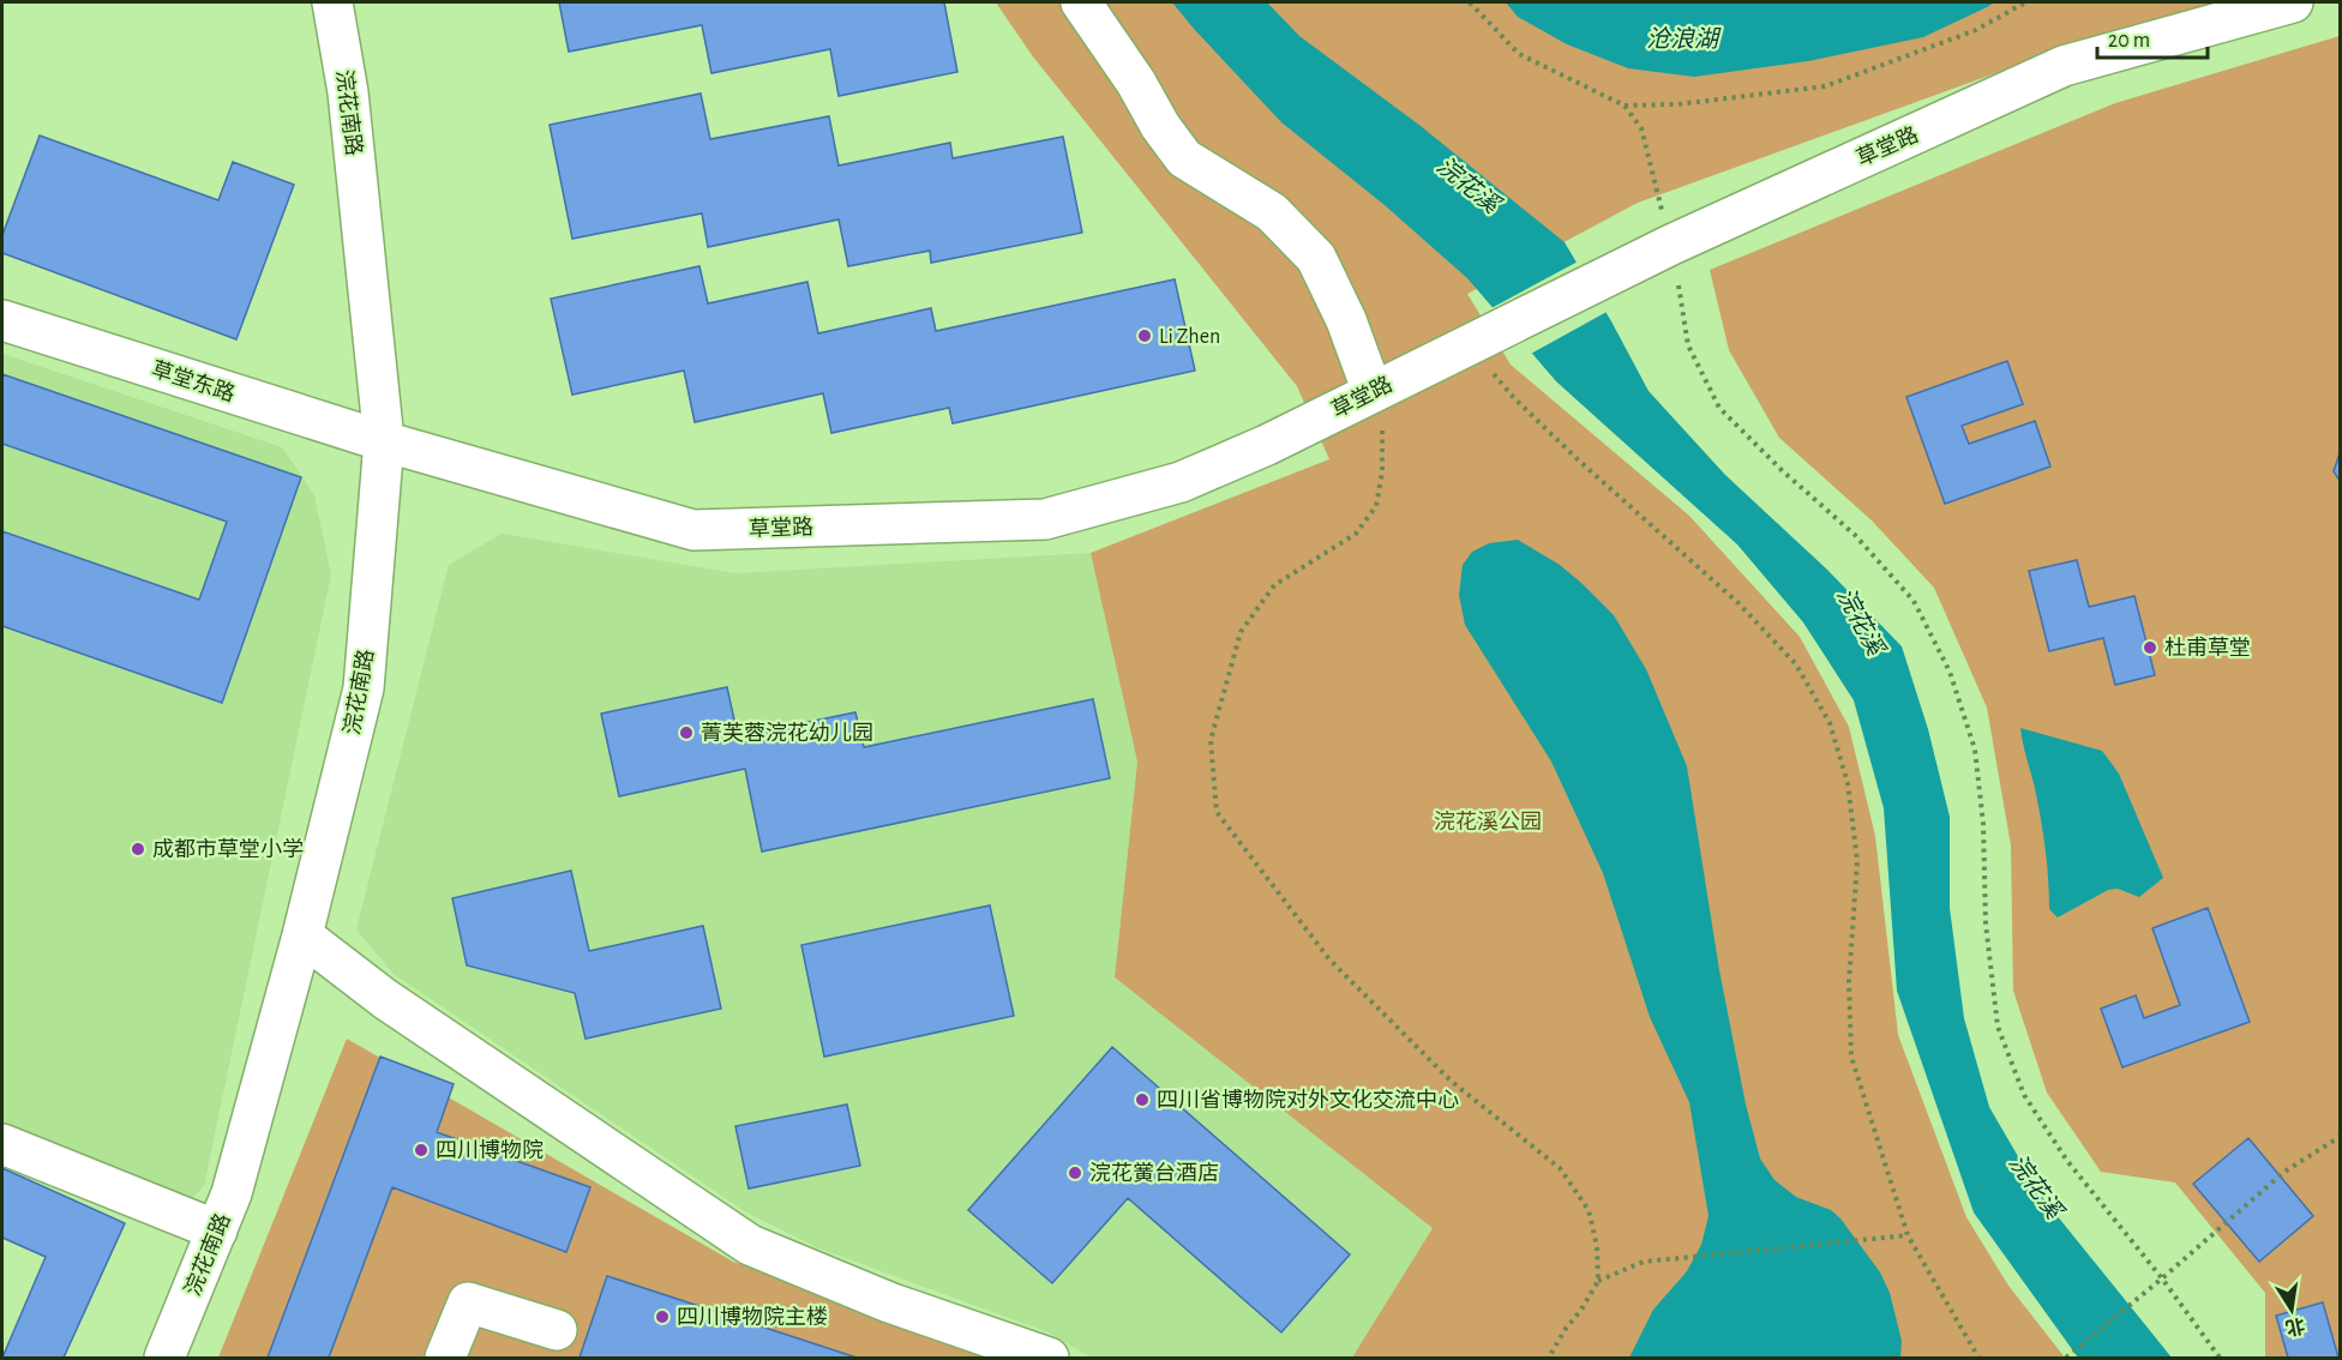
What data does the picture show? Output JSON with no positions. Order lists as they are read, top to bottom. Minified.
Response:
{"streets":{"street":["浣花南路","草堂路","草堂东路"]},"crossings":[["浣花南路","草堂路"],["浣花南路","草堂东路"],["草堂路","草堂东路"]],"water":["沧浪湖","浣花溪"],"parks":["浣花溪公园"],"places":["Li Zhen","杜甫草堂","菁芙蓉浣花幼儿园","成都市草堂小学","四川省博物院对外文化交流中心","四川博物院","浣花黉台酒店","四川博物院主楼"],"scale_bar":"20 m","north":"bottom"}
